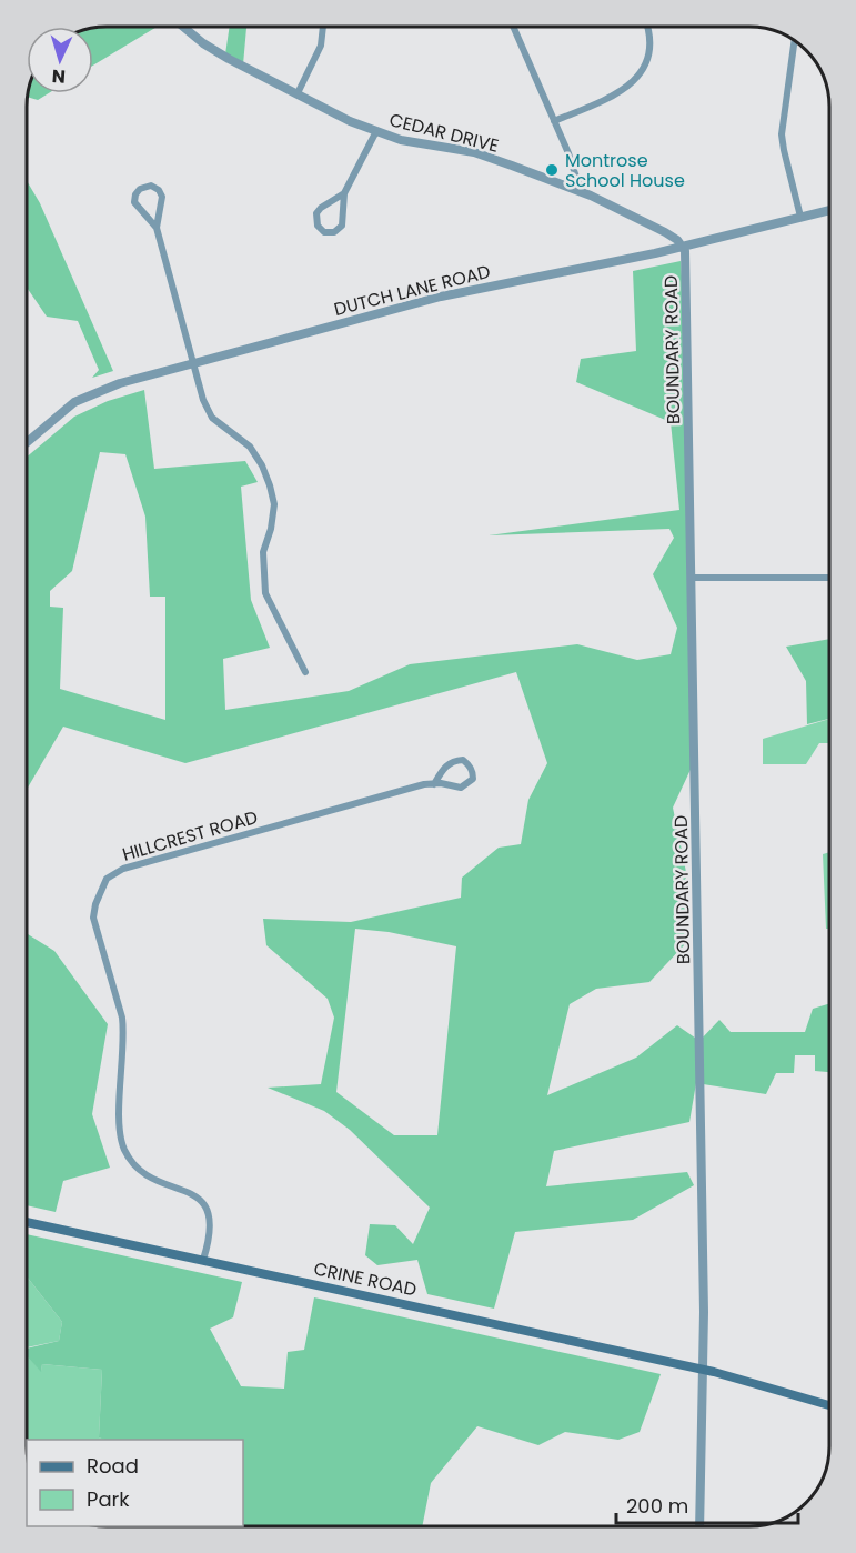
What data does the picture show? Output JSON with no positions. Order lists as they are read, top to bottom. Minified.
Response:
{"streets":{"main road":["CRINE ROAD"],"street":["CEDAR DRIVE","DUTCH LANE ROAD","BOUNDARY ROAD","HILLCREST ROAD"]},"crossings":[["CEDAR DRIVE","DUTCH LANE ROAD"],["CEDAR DRIVE","BOUNDARY ROAD"],["DUTCH LANE ROAD","BOUNDARY ROAD"],["BOUNDARY ROAD","CRINE ROAD"],["HILLCREST ROAD","CRINE ROAD"]],"places":["Montrose School House"],"legend":["Road","Park"],"scale_bar":"200 m","north":"bottom"}
